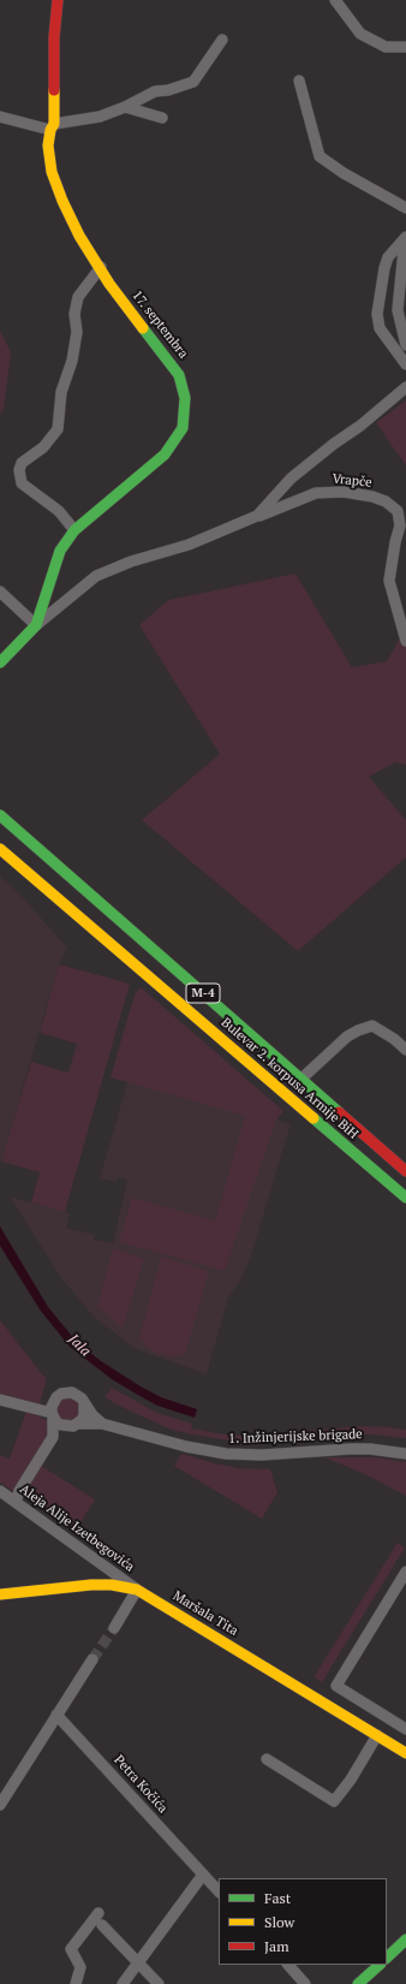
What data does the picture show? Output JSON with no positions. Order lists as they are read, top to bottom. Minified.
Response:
{"streets":{"street":["17. septembra","Vrapče","M-4","Bulevar 2. korpusa Armije BiH","1. Inžinjerijske brigade","Aleja Alije Izetbegovića","Maršala Tita","Petra Kočića"]},"crossings":[["17. septembra","Vrapče"],["Aleja Alije Izetbegovića","Maršala Tita"]],"water":["Jala"],"legend":["Fast","Slow","Jam"]}
